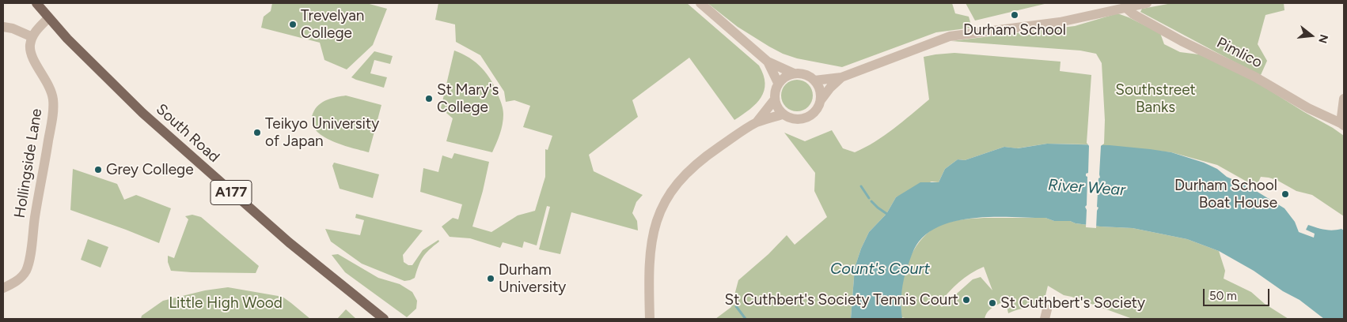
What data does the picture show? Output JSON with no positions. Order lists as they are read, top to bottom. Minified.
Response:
{"streets":{"main road":["South Road","A177"],"street":["Pimlico","Hollingside Lane"]},"water":["River Wear","Count's Court"],"parks":["Southstreet Banks","Little High Wood"],"places":["Durham School","Trevelyan College","St Mary's College","Teikyo University of Japan","Grey College","Durham School Boat House","Durham University","St Cuthbert's Society Tennis Court","St Cuthbert's Society"],"scale_bar":"50 m","north":"right"}
